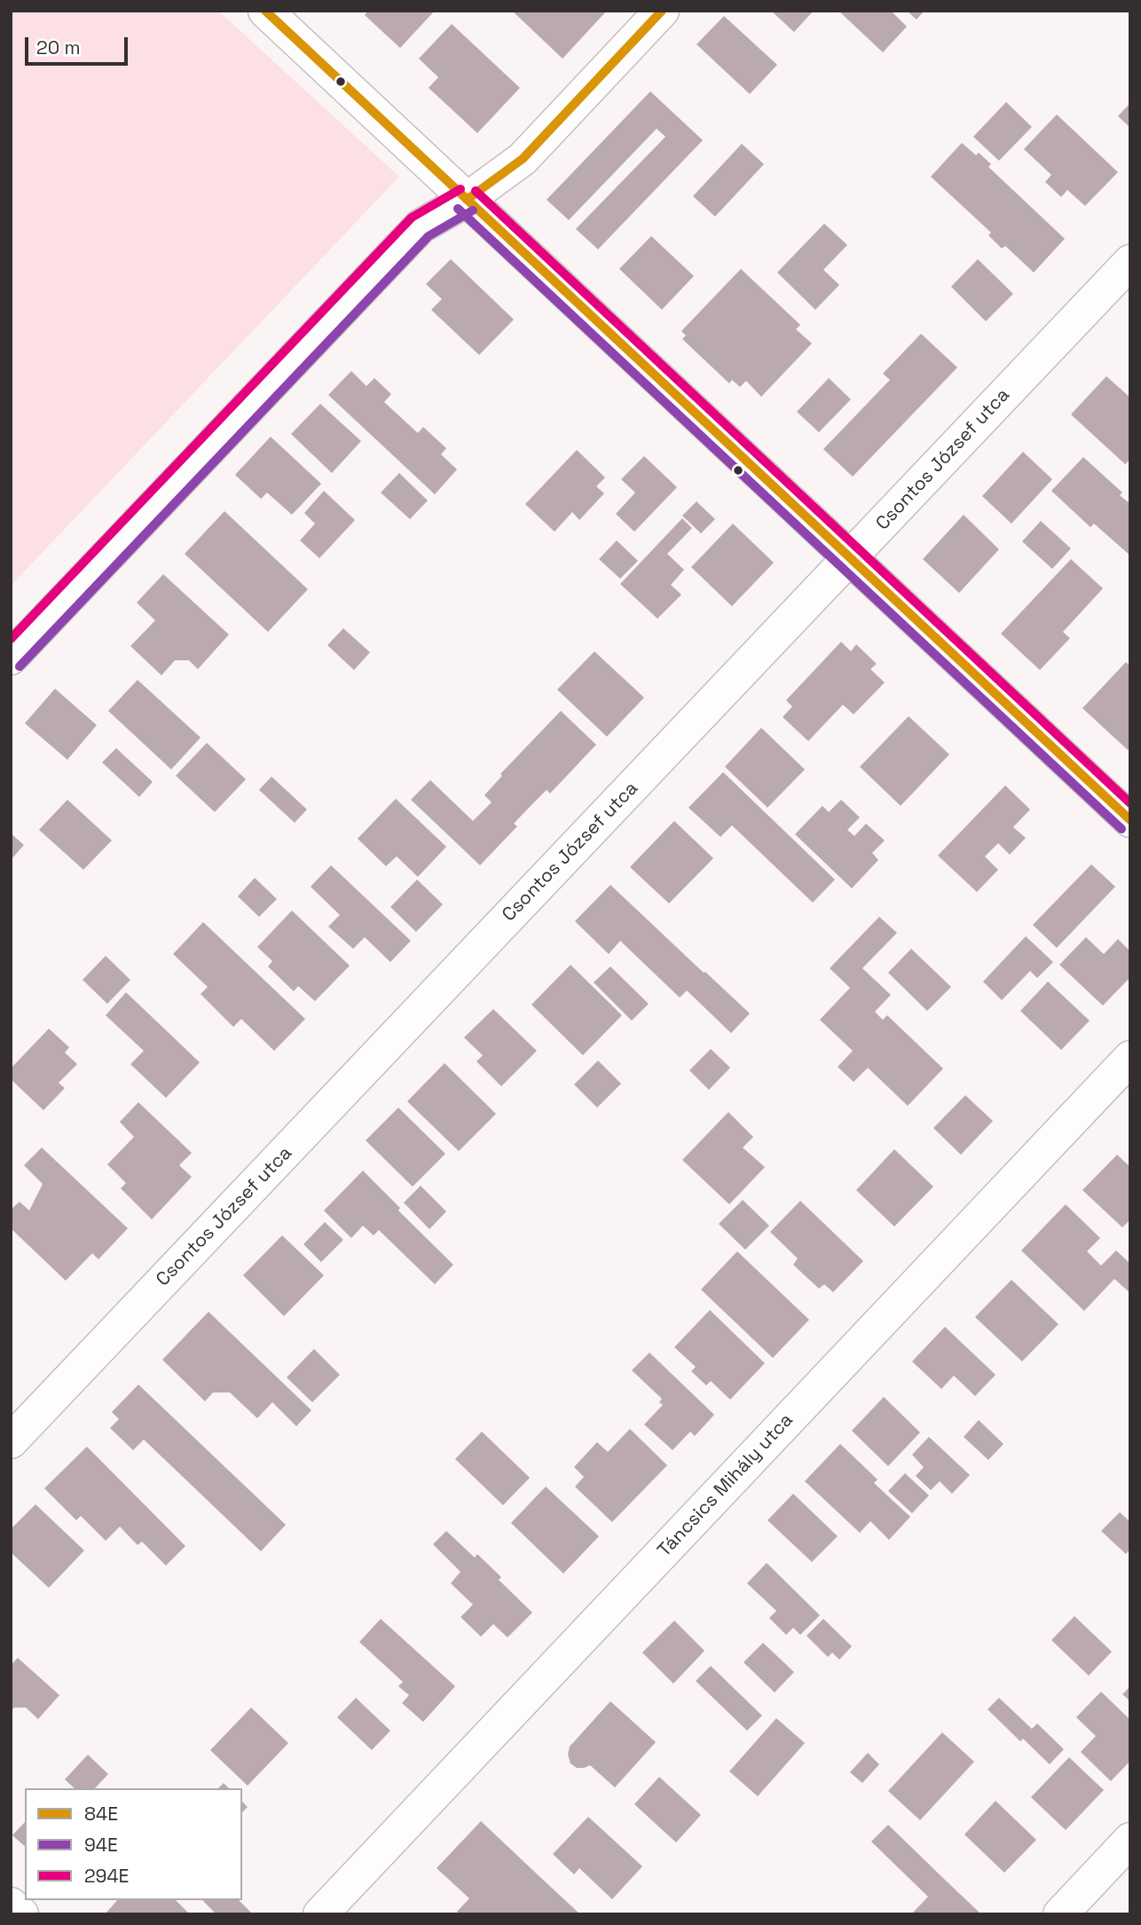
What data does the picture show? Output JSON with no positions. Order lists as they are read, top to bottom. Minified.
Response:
{"streets":{"street":["Csontos József utca","Táncsics Mihály utca"]},"lines":["transit line 84E","transit line 294E","transit line 94E"],"legend":["84E","94E","294E"],"scale_bar":"20 m"}
